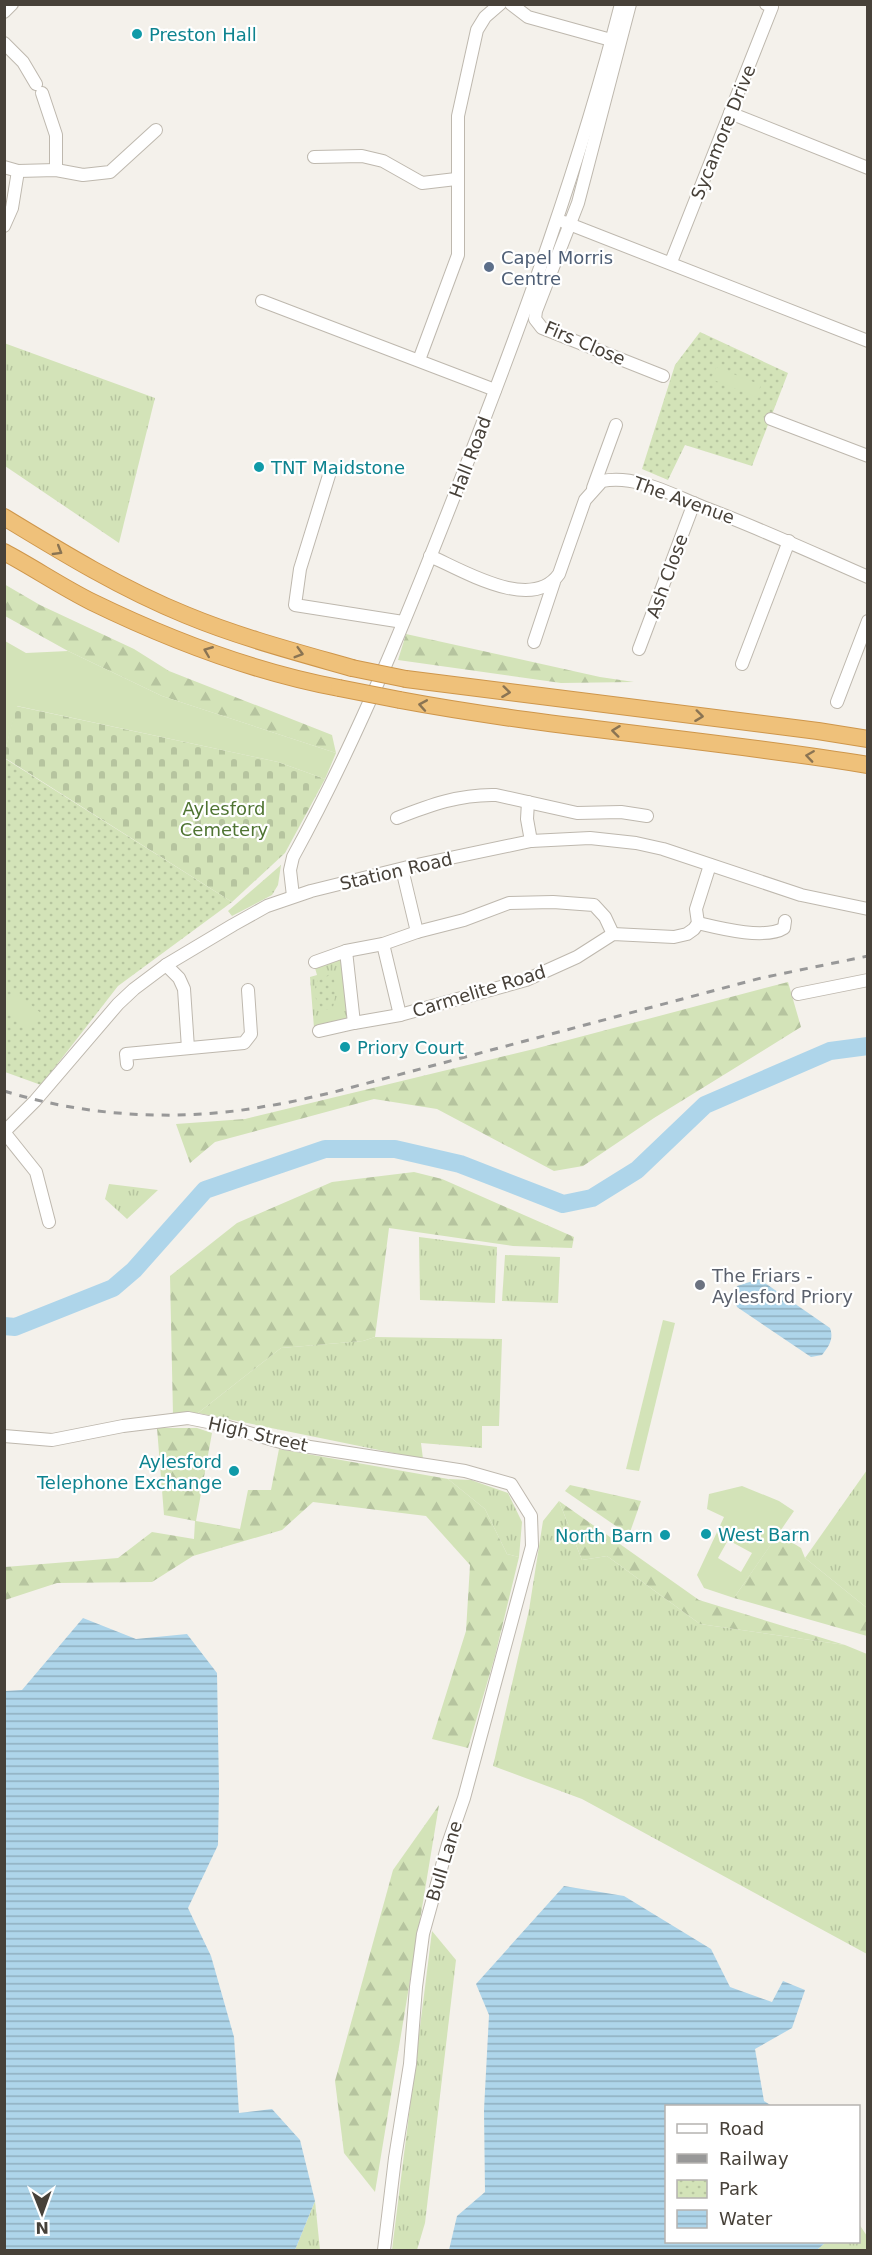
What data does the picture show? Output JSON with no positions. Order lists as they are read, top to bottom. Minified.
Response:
{"streets":{"street":["Sycamore Drive","Firs Close","Hall Road","The Avenue","Ash Close","Station Road","Carmelite Road","High Street","Bull Lane"]},"crossings":[["Hall Road","Station Road"],["The Avenue","Ash Close"],["High Street","Bull Lane"]],"parks":["Aylesford Cemetery"],"places":["Preston Hall","Capel Morris Centre","TNT Maidstone","Priory Court","The Friars - Aylesford Priory","Aylesford Telephone Exchange","West Barn","North Barn"],"legend":["Road","Railway","Park","Water"],"north":"bottom"}
